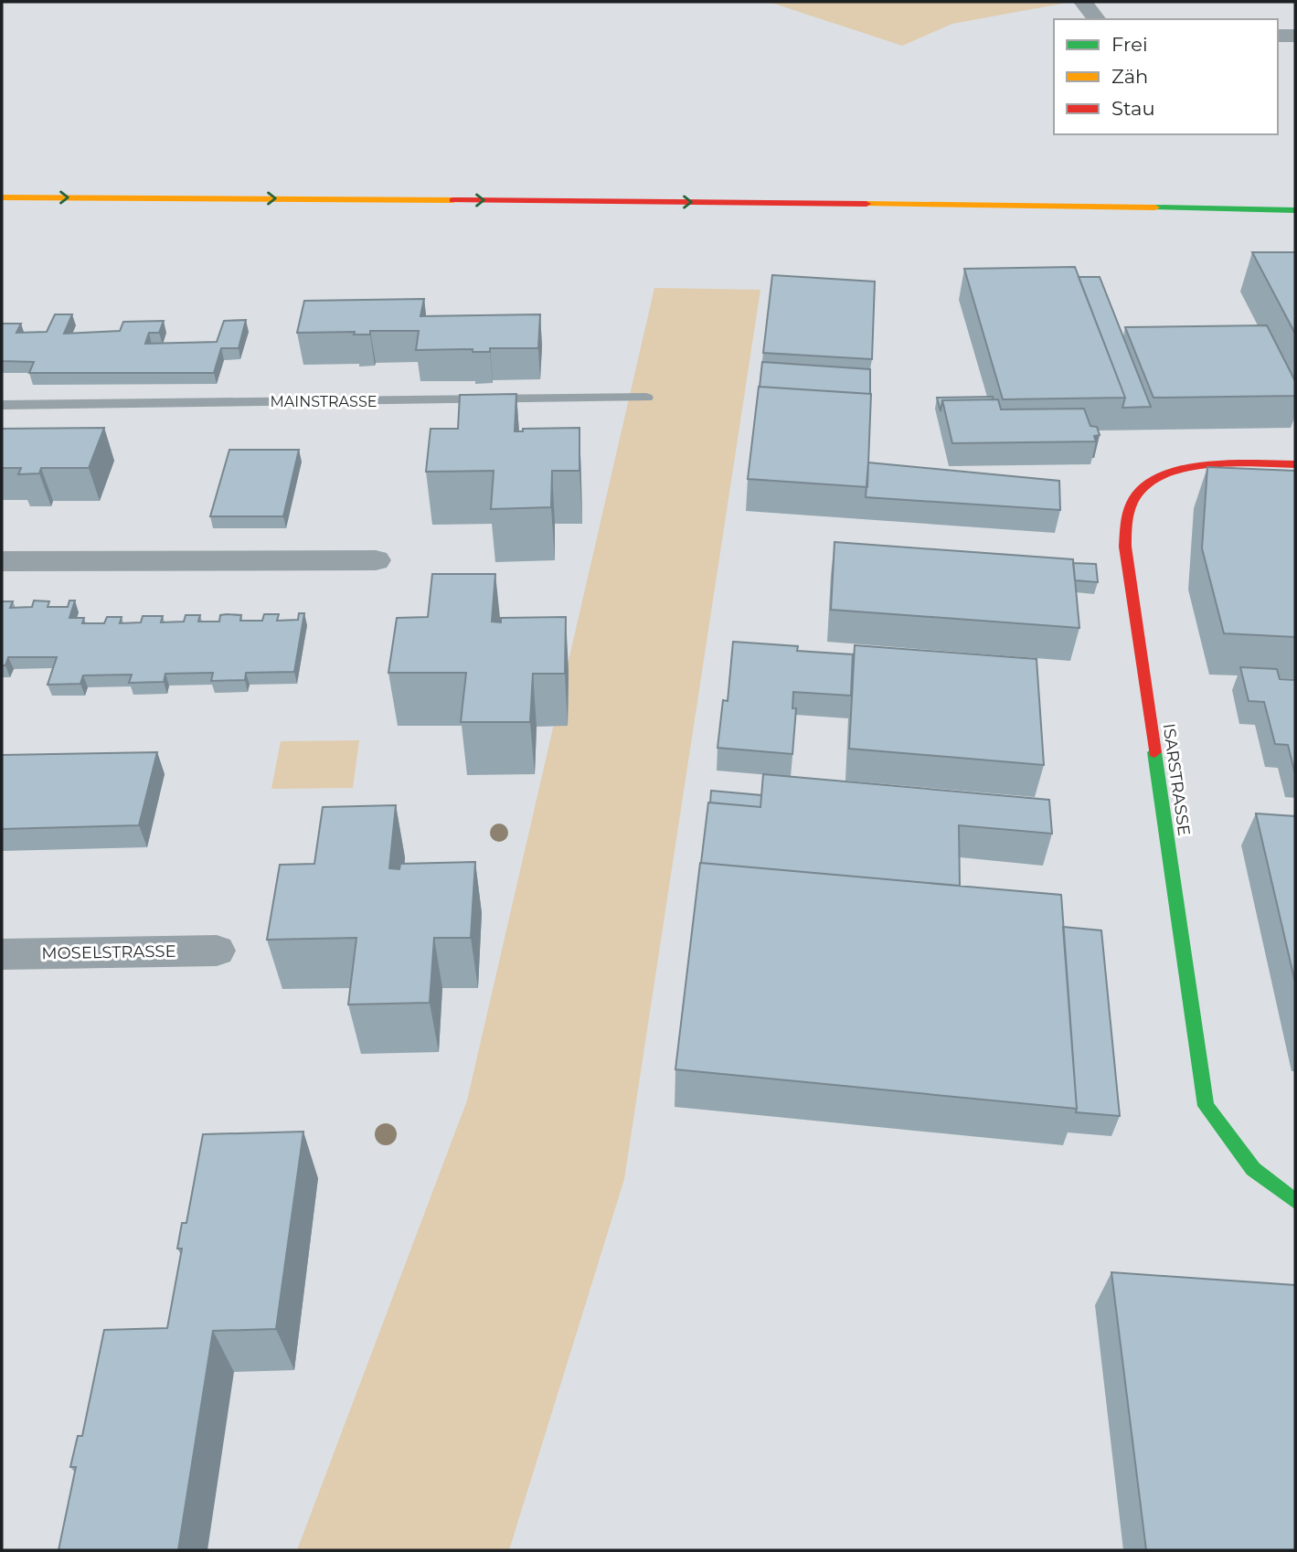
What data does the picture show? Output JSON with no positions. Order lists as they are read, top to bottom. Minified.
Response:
{"streets":{"main road":["ISARSTRASSE"],"street":["MOSELSTRASSE"],"lane":["MAINSTRASSE"]},"legend":["Frei","Zäh","Stau"]}
